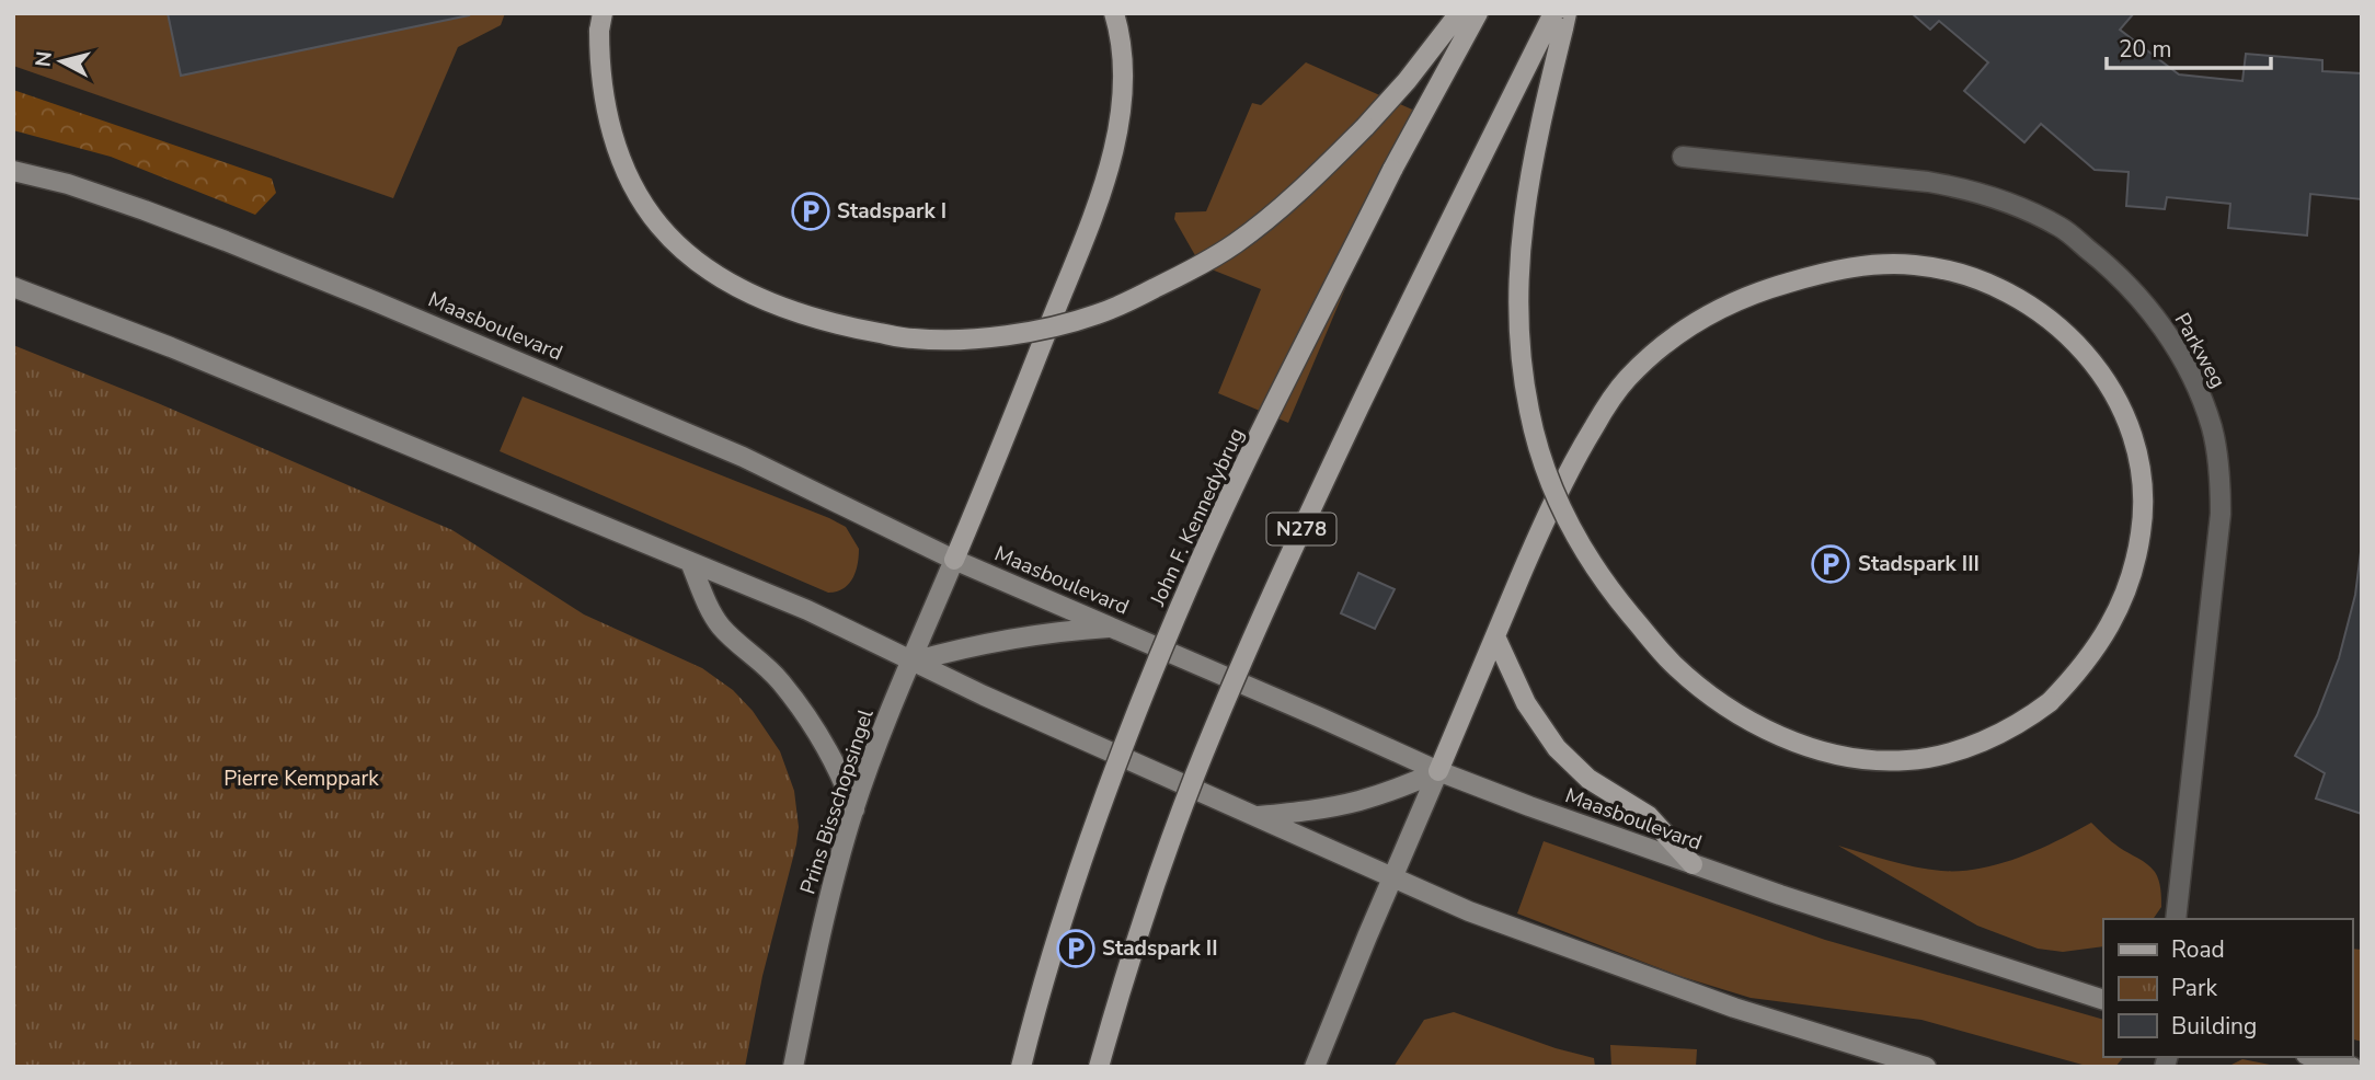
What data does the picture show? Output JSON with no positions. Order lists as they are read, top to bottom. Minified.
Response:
{"streets":{"main road":["Maasboulevard","John F. Kennedybrug","N278","Prins Bisschopsingel"],"street":["Parkweg"]},"crossings":[["Maasboulevard","Prins Bisschopsingel"]],"parks":["Pierre Kemppark"],"places":{"parking":["Stadspark I","Stadspark III","Stadspark II"]},"legend":["Road","Park","Building"],"scale_bar":"20 m","north":"left"}
